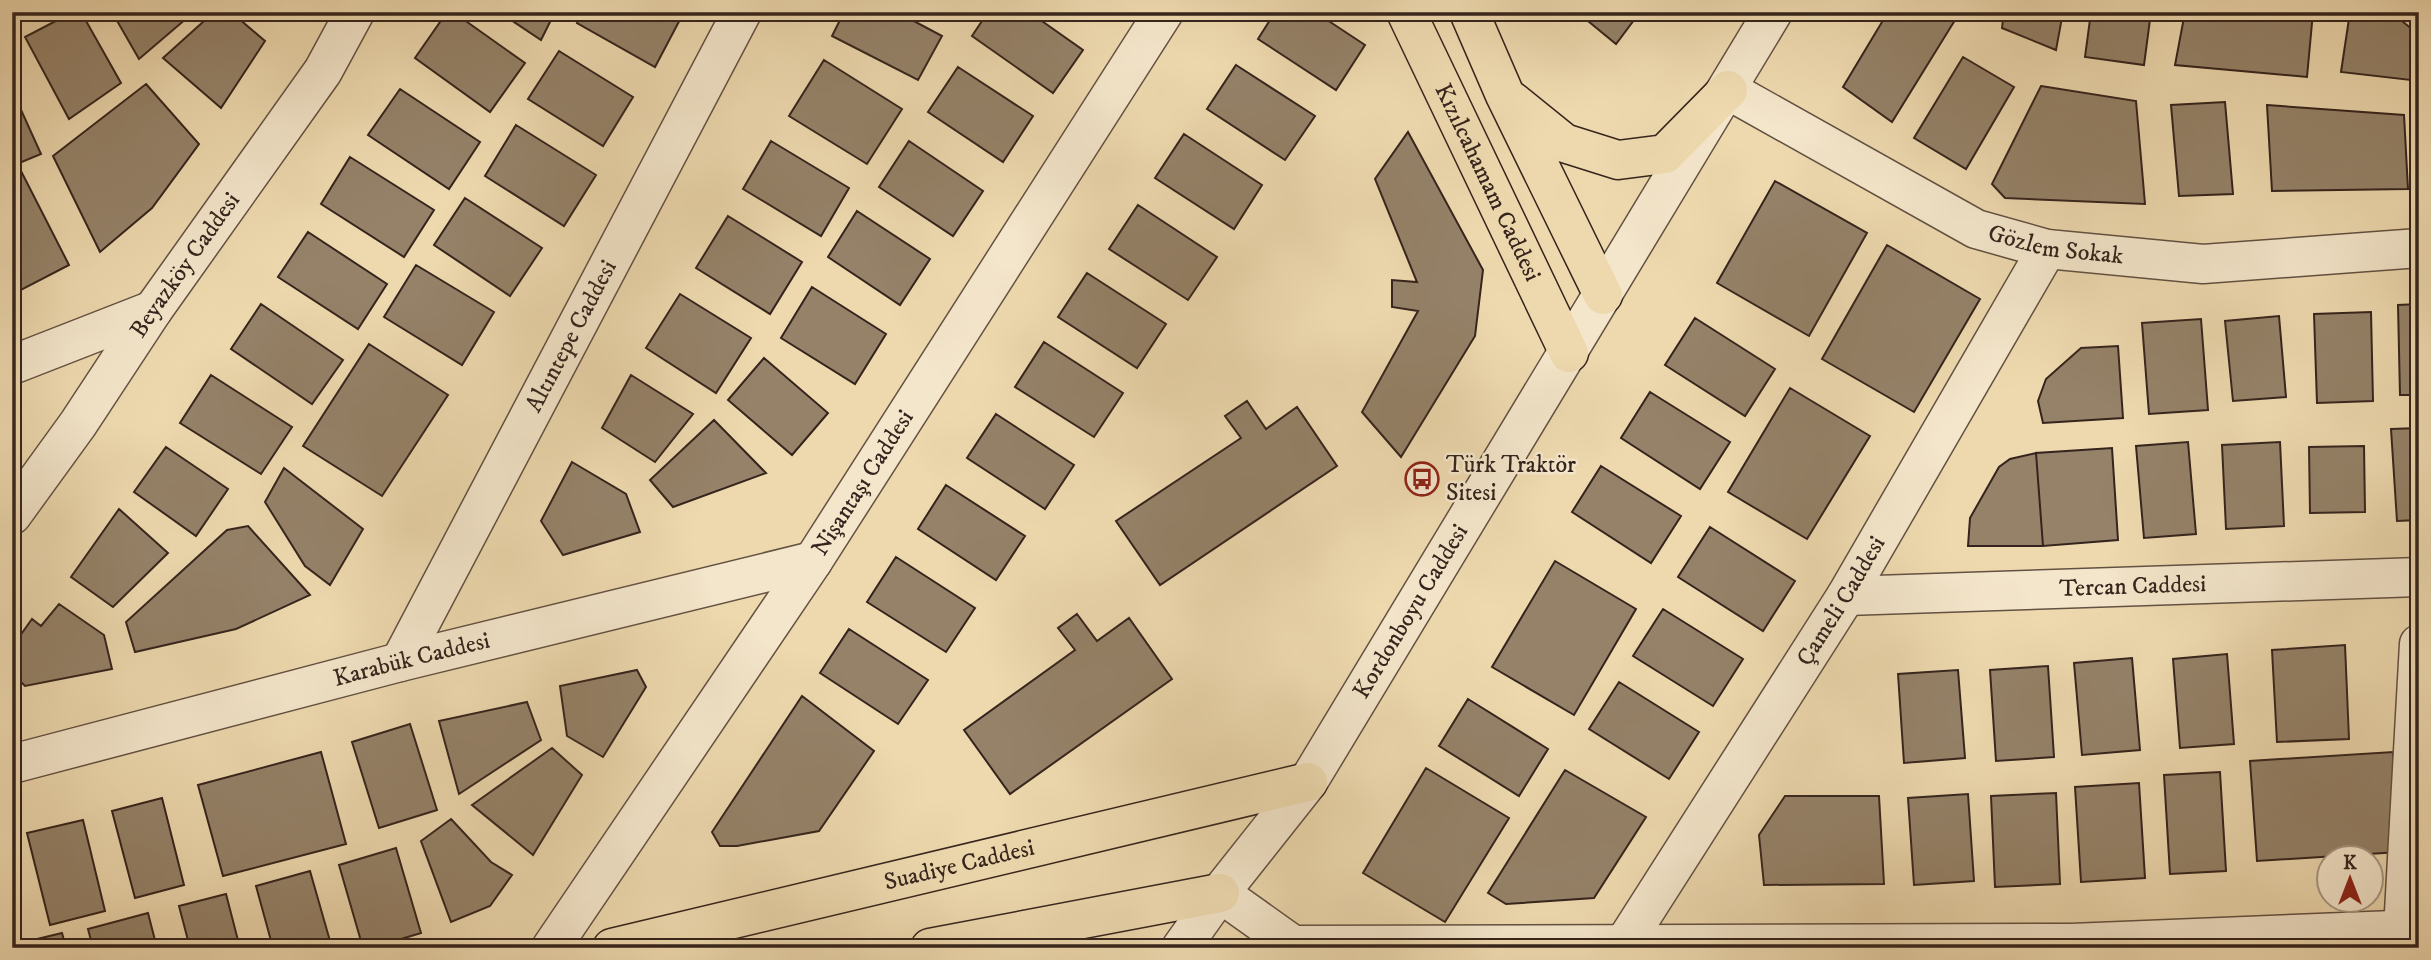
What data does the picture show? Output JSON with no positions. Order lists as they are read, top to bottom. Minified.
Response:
{"streets":{"main road":["Kızılcahamam Caddesi","Suadiye Caddesi"],"street":["Gözlem Sokak","Beyazköy Caddesi","Altıntepe Caddesi","Nişantaşı Caddesi","Tercan Caddesi","Çameli Caddesi","Kordonboyu Caddesi","Karabük Caddesi"]},"crossings":[["Kızılcahamam Caddesi","Kordonboyu Caddesi"],["Gözlem Sokak","Çameli Caddesi"],["Gözlem Sokak","Kordonboyu Caddesi"],["Altıntepe Caddesi","Karabük Caddesi"],["Nişantaşı Caddesi","Karabük Caddesi"],["Tercan Caddesi","Çameli Caddesi"],["Kordonboyu Caddesi","Suadiye Caddesi"]],"places":{"bus stop":["Türk Traktör Sitesi"]},"north":"top"}
